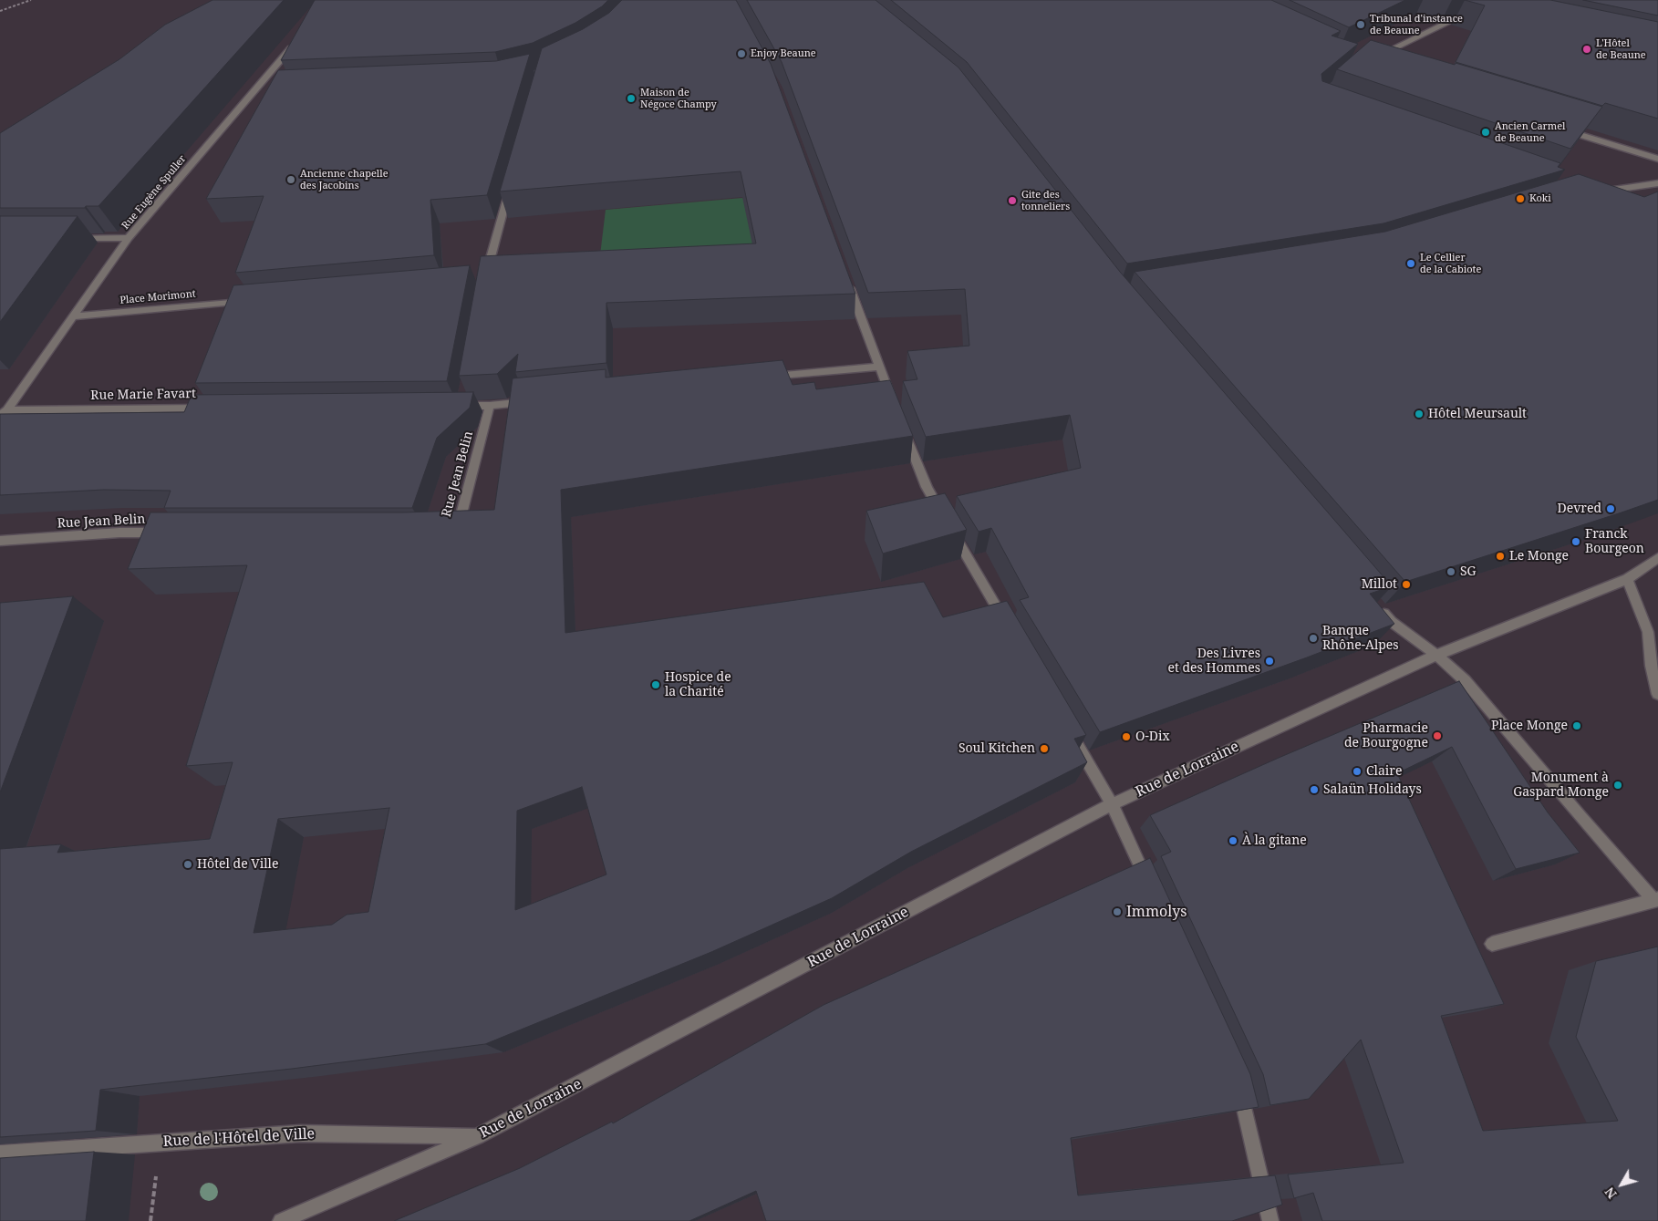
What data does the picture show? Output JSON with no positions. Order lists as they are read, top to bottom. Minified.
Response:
{"streets":{"street":["Rue Eugène Spuller","Place Morimont","Rue Marie Favart","Rue Jean Belin","Rue de Lorraine","Rue de l'Hôtel de Ville"]},"crossings":[["Rue Eugène Spuller","Place Morimont"],["Rue Eugène Spuller","Rue Marie Favart"],["Rue de Lorraine","Rue de l'Hôtel de Ville"]],"places":["Tribunal d'instance de Beaune","L'Hôtel de Beaune","Enjoy Beaune","Maison de Négoce Champy","Ancien Carmel de Beaune","Ancienne chapelle des Jacobins","Koki","Gite des tonneliers","Le Cellier de la Cabiote","Hôtel Meursault","Devred","Franck Bourgeon","Le Monge","SG","Millot","Banque Rhône-Alpes","Des Livres et des Hommes","Hospice de la Charité","Place Monge","Pharmacie de Bourgogne","O-Dix","Soul Kitchen","Claire","Monument à Gaspard Monge","Salaün Holidays","À la gitane","Hôtel de Ville","Immolys"],"north":"bottom left"}
